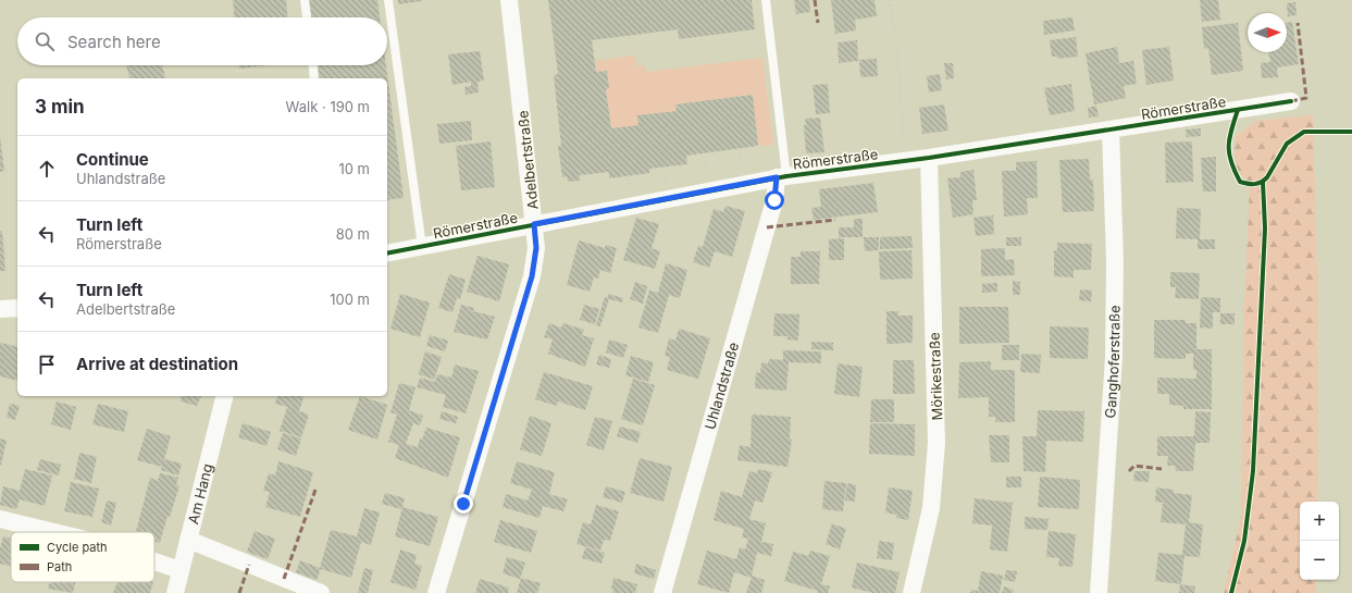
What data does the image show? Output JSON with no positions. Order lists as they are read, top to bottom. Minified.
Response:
{"streets":{"street":["Römerstraße","Adelbertstraße","Ganghoferstraße","Mörikestraße","Uhlandstraße","Am Hang"]},"crossings":[["Römerstraße","Adelbertstraße"],["Römerstraße","Ganghoferstraße"],["Römerstraße","Mörikestraße"],["Römerstraße","Uhlandstraße"]],"legend":["Cycle path","Path"],"north":"right","page":{"search":"Search here","heading":["3 min","Walk · 190 m"],"list":[["Continue","Uhlandstraße","10 m"],["Turn left","Römerstraße","80 m"],["Turn left","Adelbertstraße","100 m"],"Arrive at destination"],"map_buttons":["+","−"]}}
